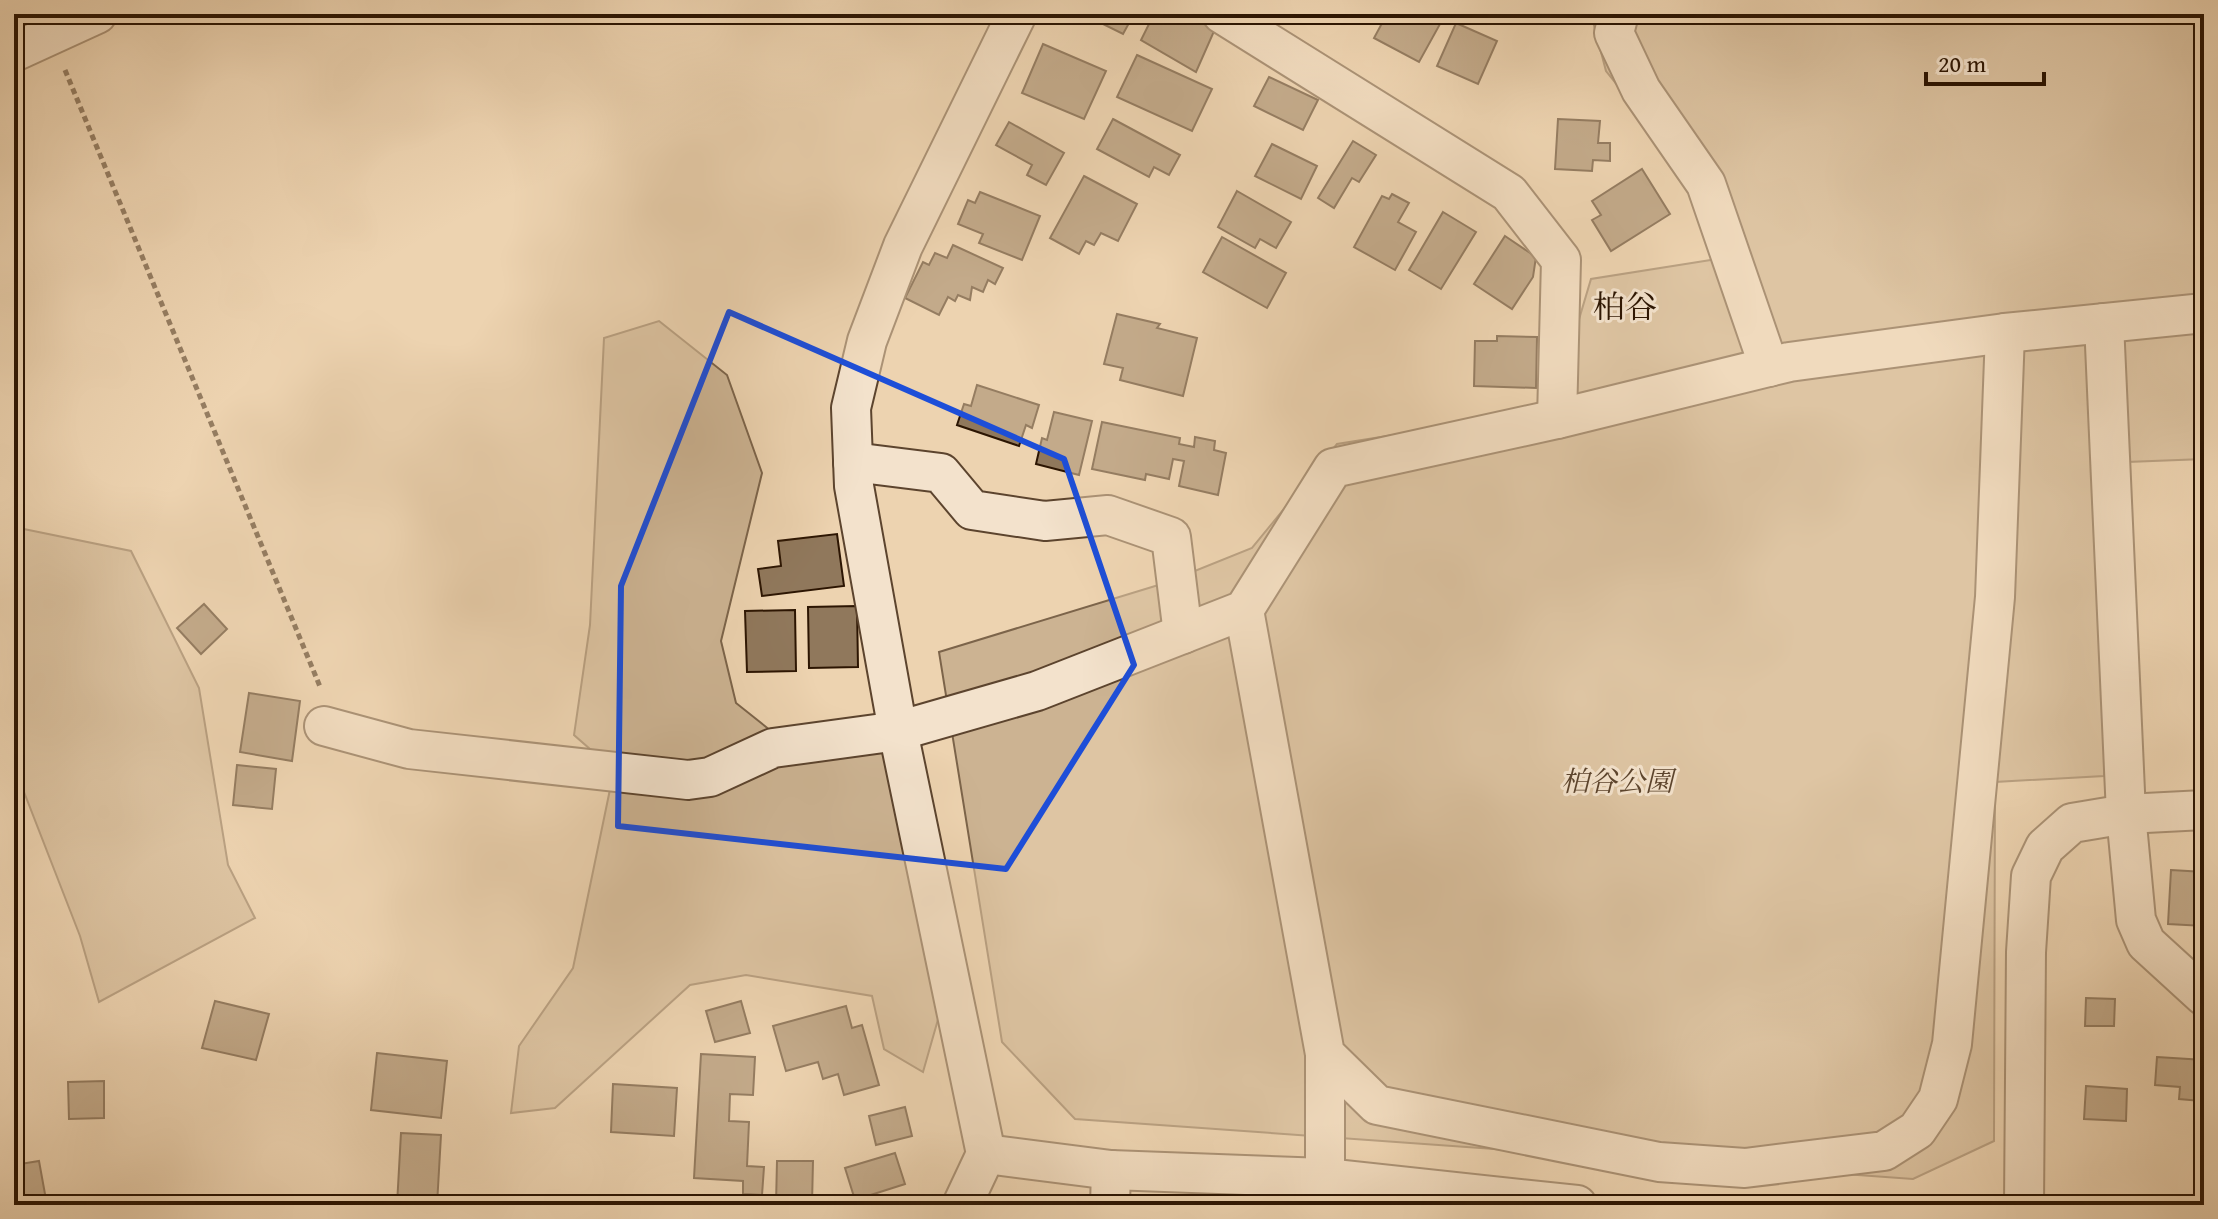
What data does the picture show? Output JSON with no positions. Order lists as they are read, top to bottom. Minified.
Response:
{"districts":["柏谷"],"parks":["柏谷公園"],"scale_bar":"20 m"}
